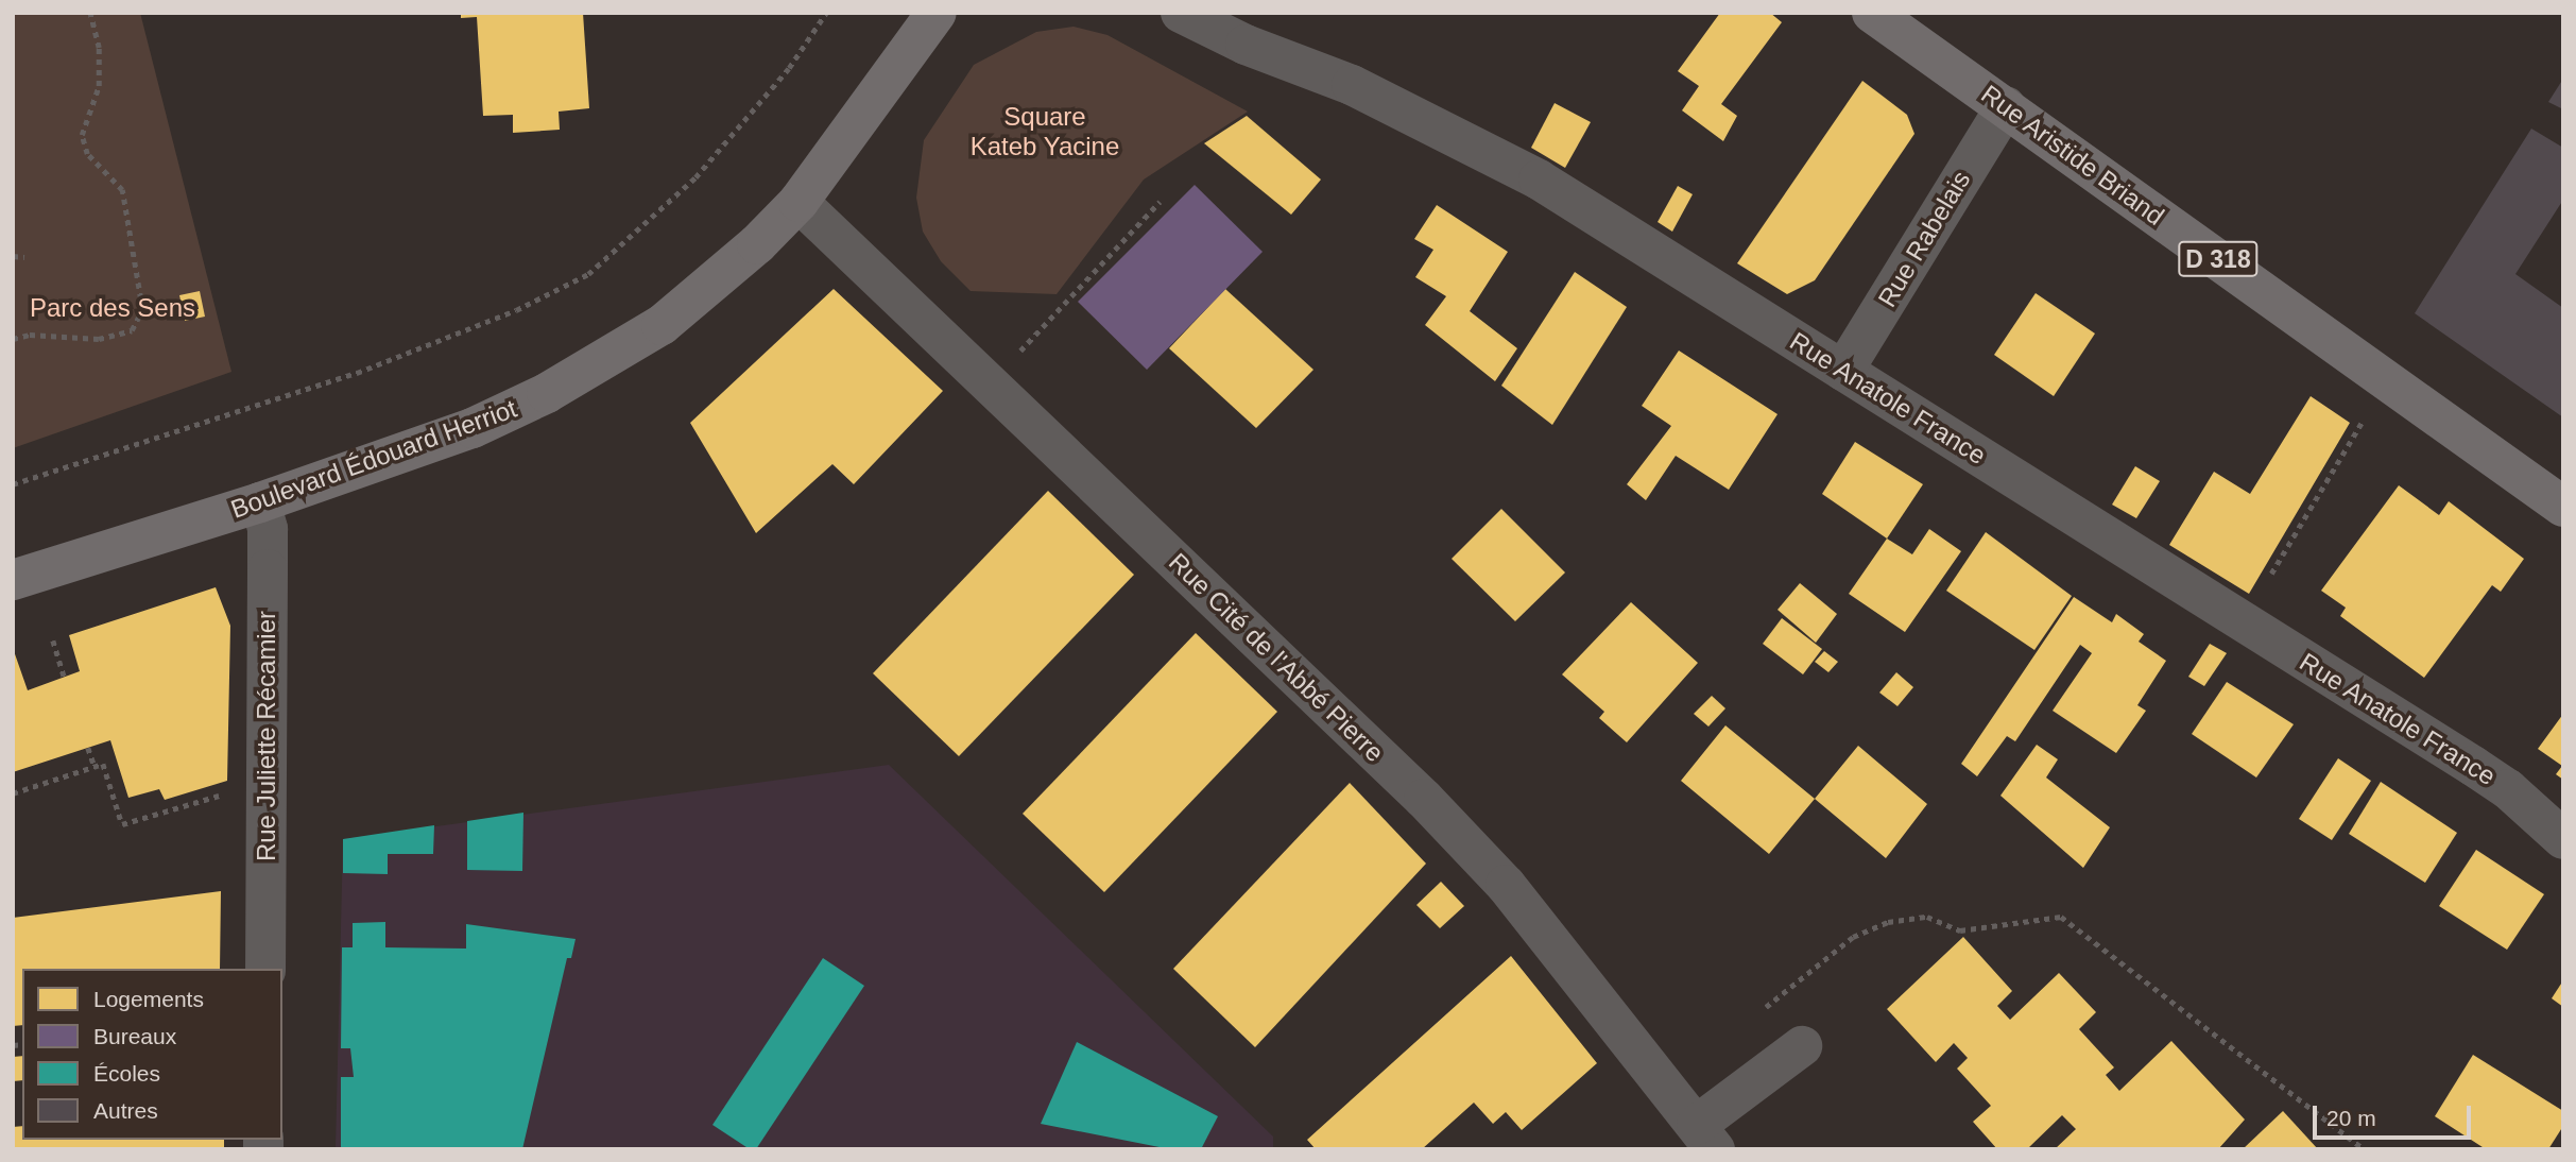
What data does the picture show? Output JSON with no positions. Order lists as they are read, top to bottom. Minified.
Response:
{"streets":{"main road":["Rue Aristide Briand","D 318","Boulevard Édouard Herriot"],"street":["Rue Rabelais","Rue Anatole France","Rue Cité de l'Abbé Pierre","Rue Juliette Récamier"]},"crossings":[["Rue Aristide Briand","Rue Rabelais"],["Rue Rabelais","Rue Anatole France"],["Boulevard Édouard Herriot","Rue Cité de l'Abbé Pierre"],["Boulevard Édouard Herriot","Rue Juliette Récamier"]],"parks":["Square Kateb Yacine","Parc des Sens"],"legend":["Logements","Bureaux","Écoles","Autres"],"scale_bar":"20 m"}
